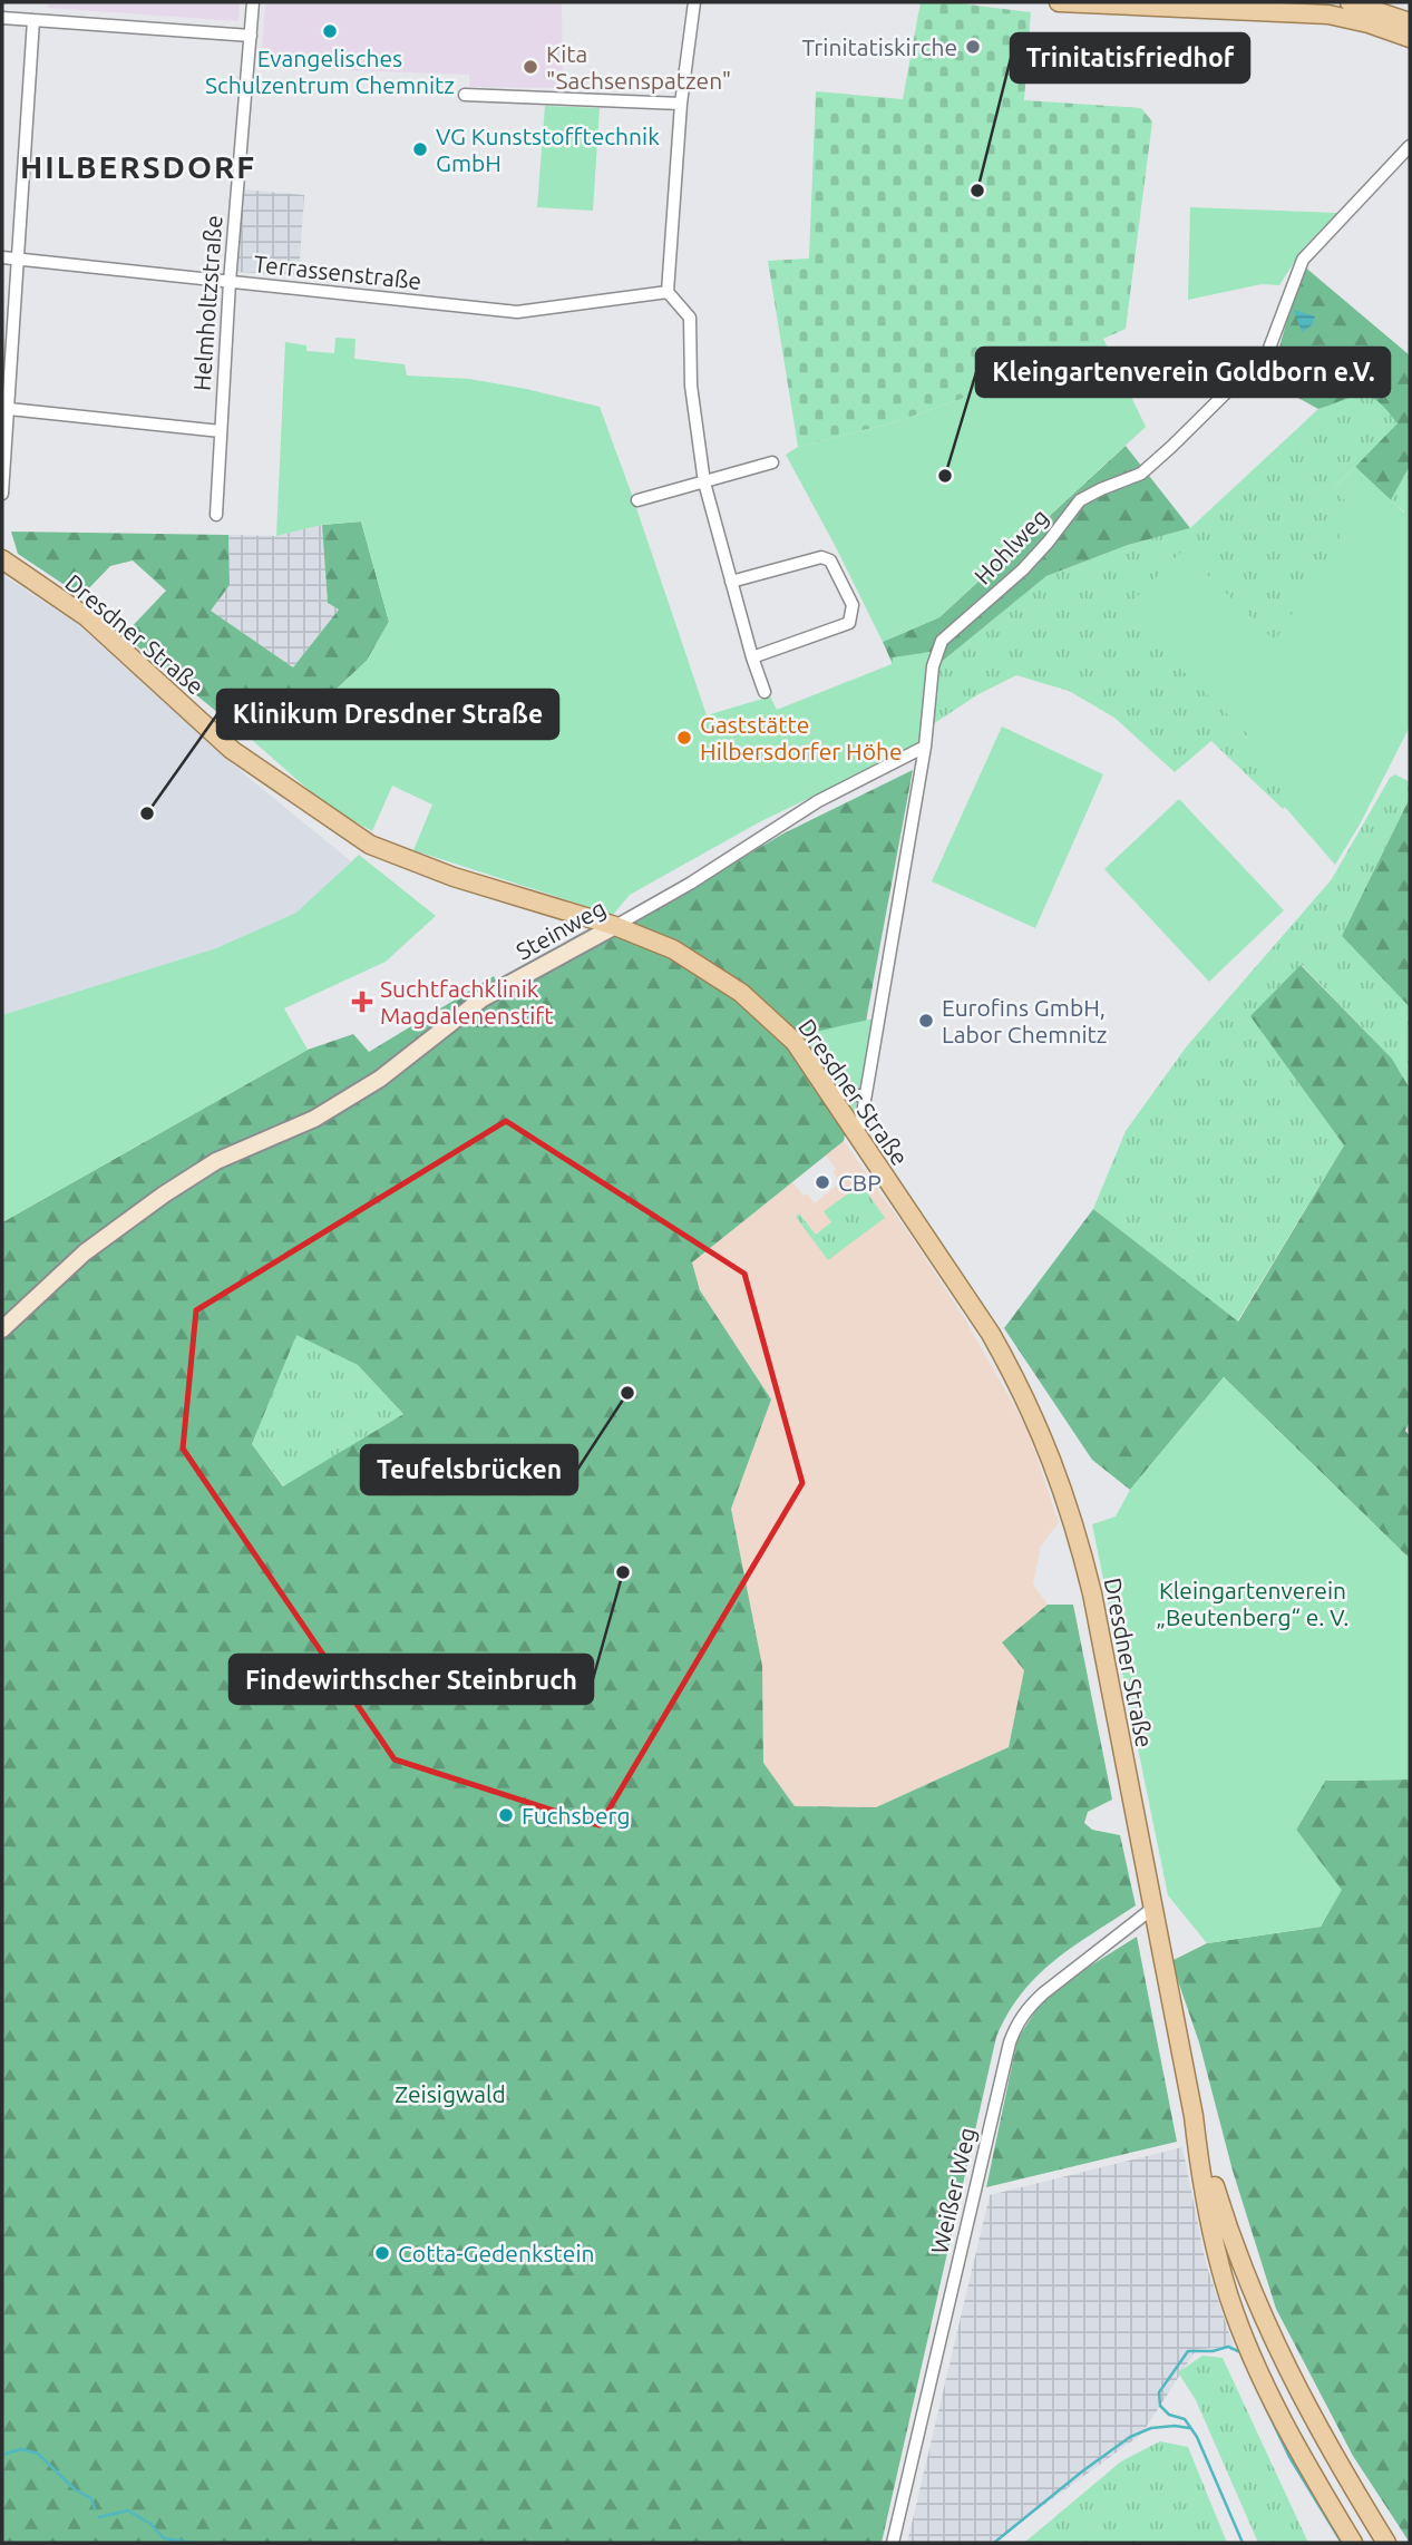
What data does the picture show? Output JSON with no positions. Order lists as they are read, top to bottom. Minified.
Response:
{"streets":{"main road":["Dresdner Straße"],"street":["Terrassenstraße","Helmholtzstraße","Hohlweg","Steinweg","Weißer Weg"]},"crossings":[["Terrassenstraße","Helmholtzstraße"],["Hohlweg","Dresdner Straße"],["Hohlweg","Steinweg"],["Dresdner Straße","Steinweg"],["Dresdner Straße","Weißer Weg"]],"districts":["HILBERSDORF"],"parks":["Kleingartenverein „Beutenberg“ e. V.","Zeisigwald"],"places":{"other":["Evangelisches Schulzentrum Chemnitz","Trinitatiskirche","Kita \"Sachsenspatzen\"","VG Kunststofftechnik GmbH","Trinitatisfriedhof","Kleingartenverein Goldborn e.V.","Gaststätte Hilbersdorfer Höhe","Klinikum Dresdner Straße","Eurofins GmbH, Labor Chemnitz","CBP","Teufelsbrücken","Findewirthscher Steinbruch","Fuchsberg","Cotta-Gedenkstein"],"health":["Suchtfachklinik Magdalenenstift"]}}
